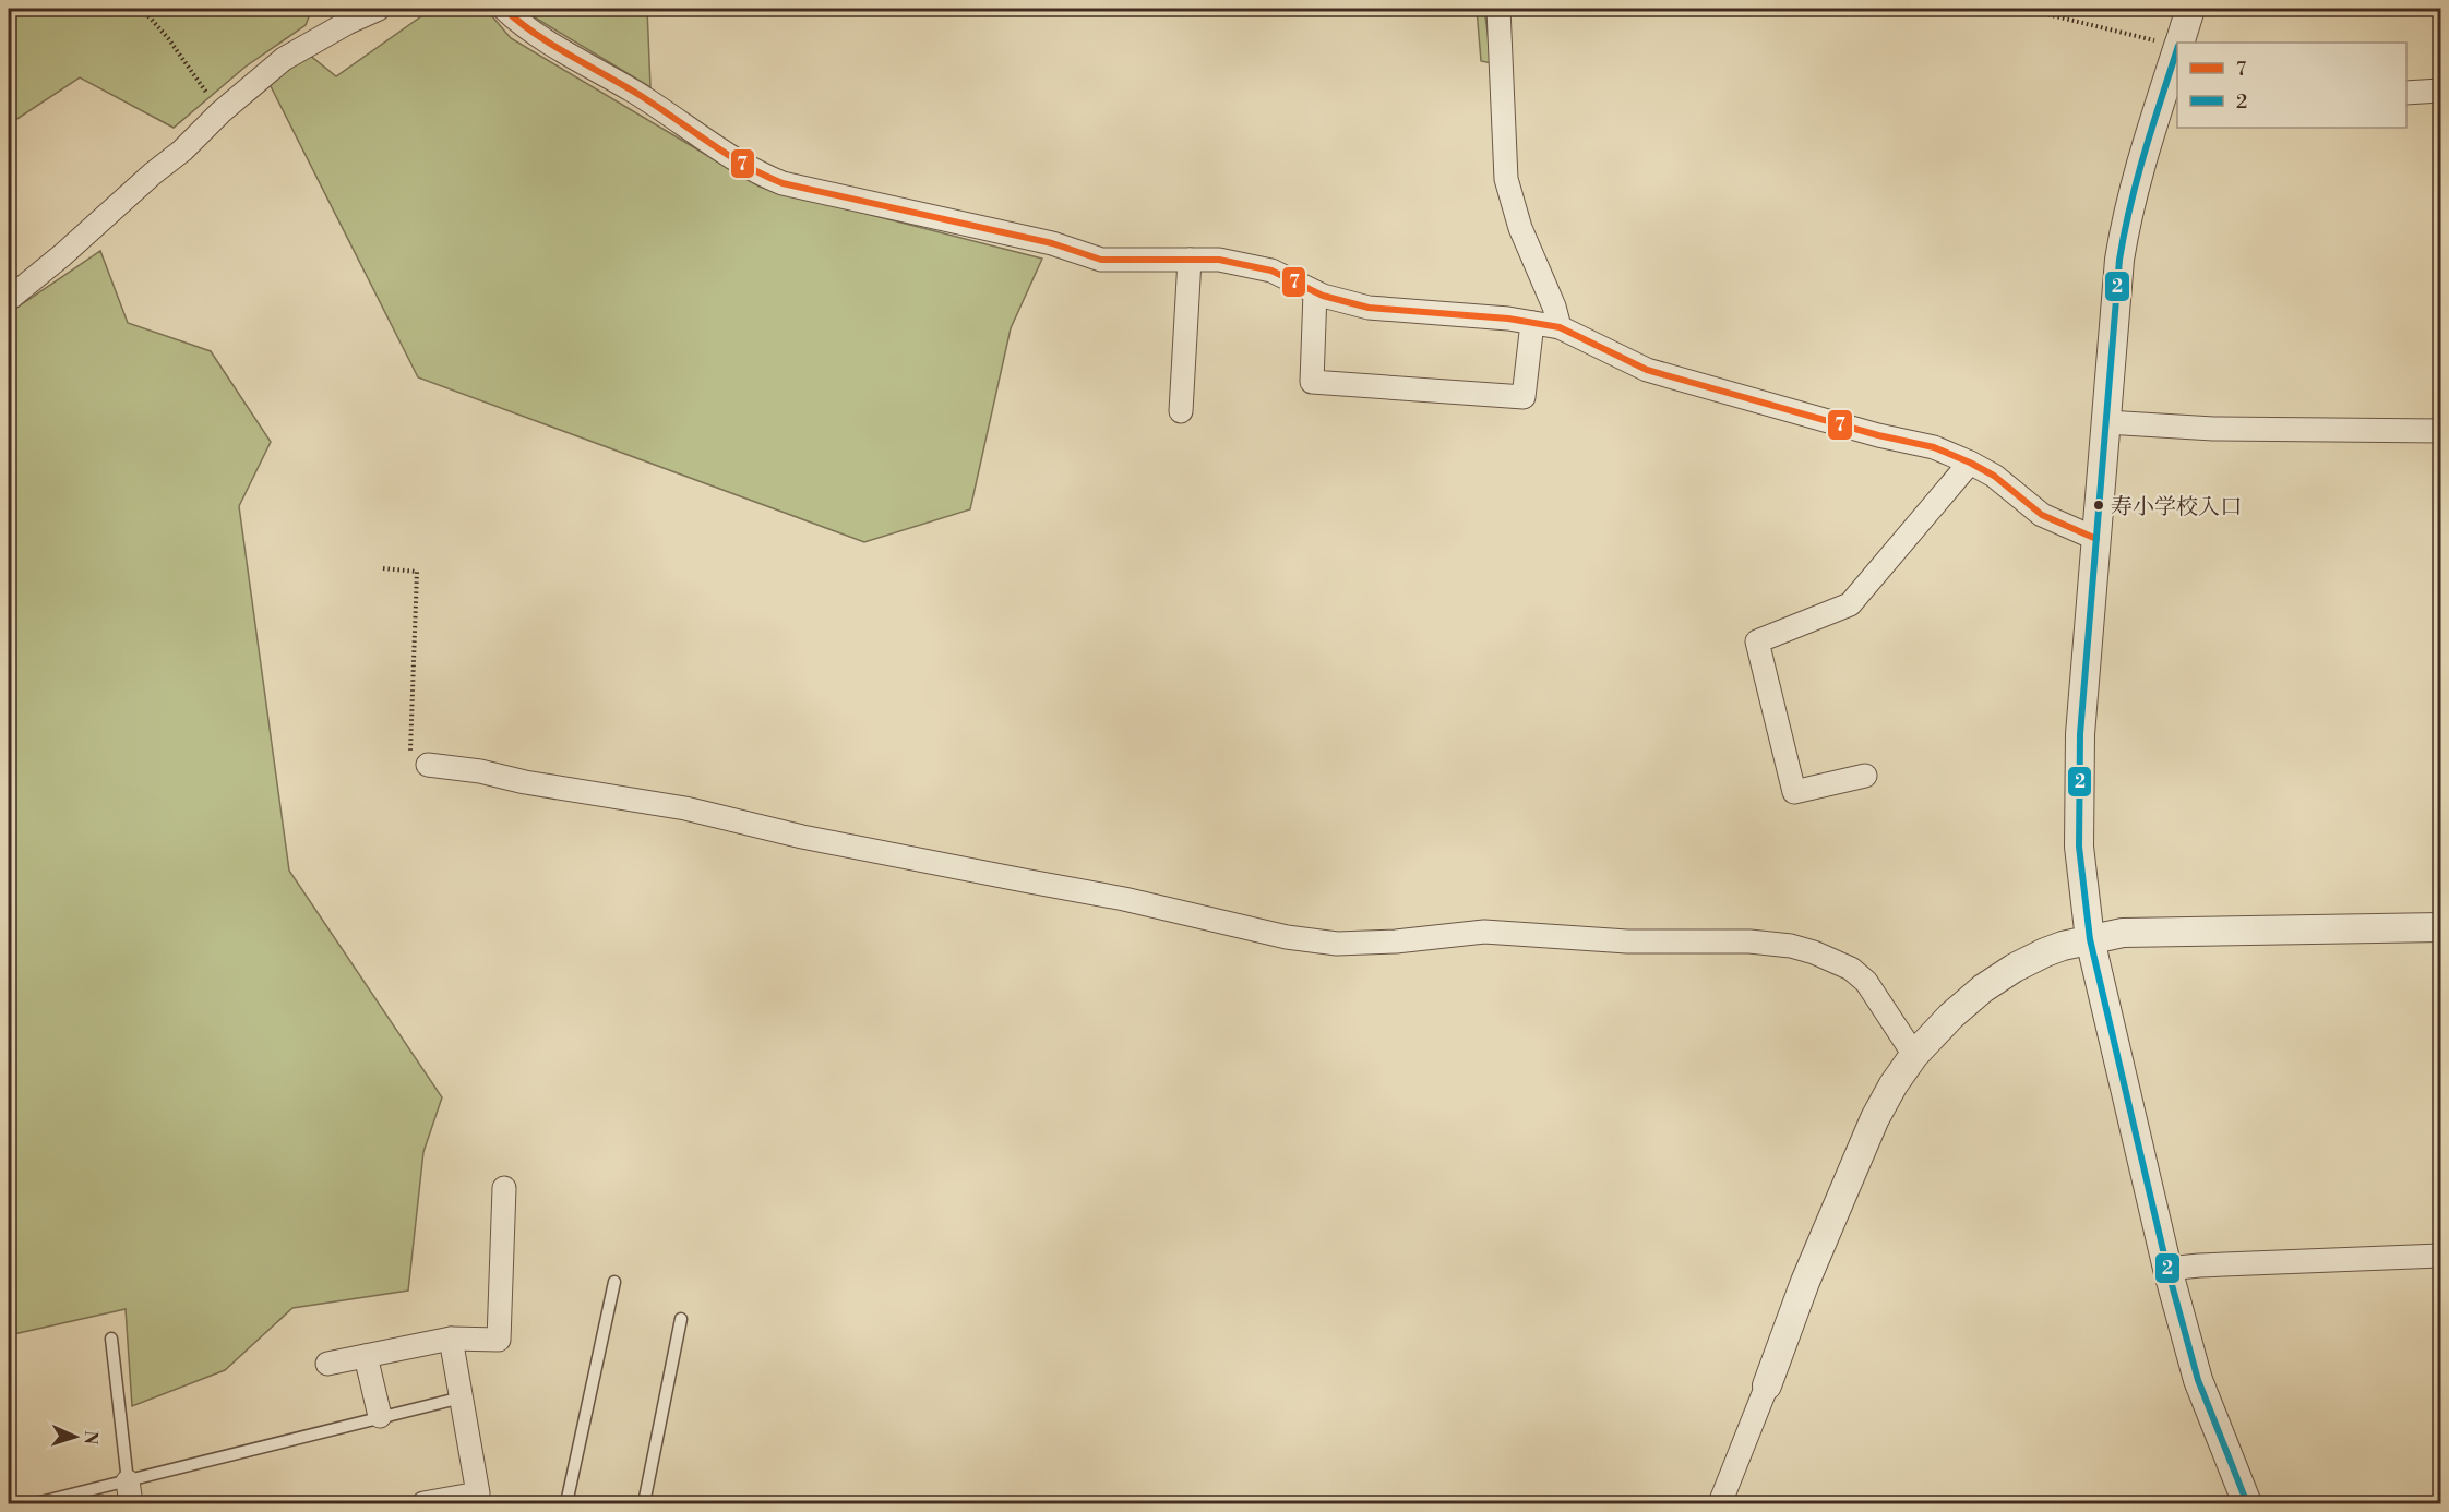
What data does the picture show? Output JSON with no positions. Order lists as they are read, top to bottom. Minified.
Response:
{"places":["寿小学校入口"],"lines":["transit line 7","transit line 2"],"legend":["7","2"],"north":"right"}
